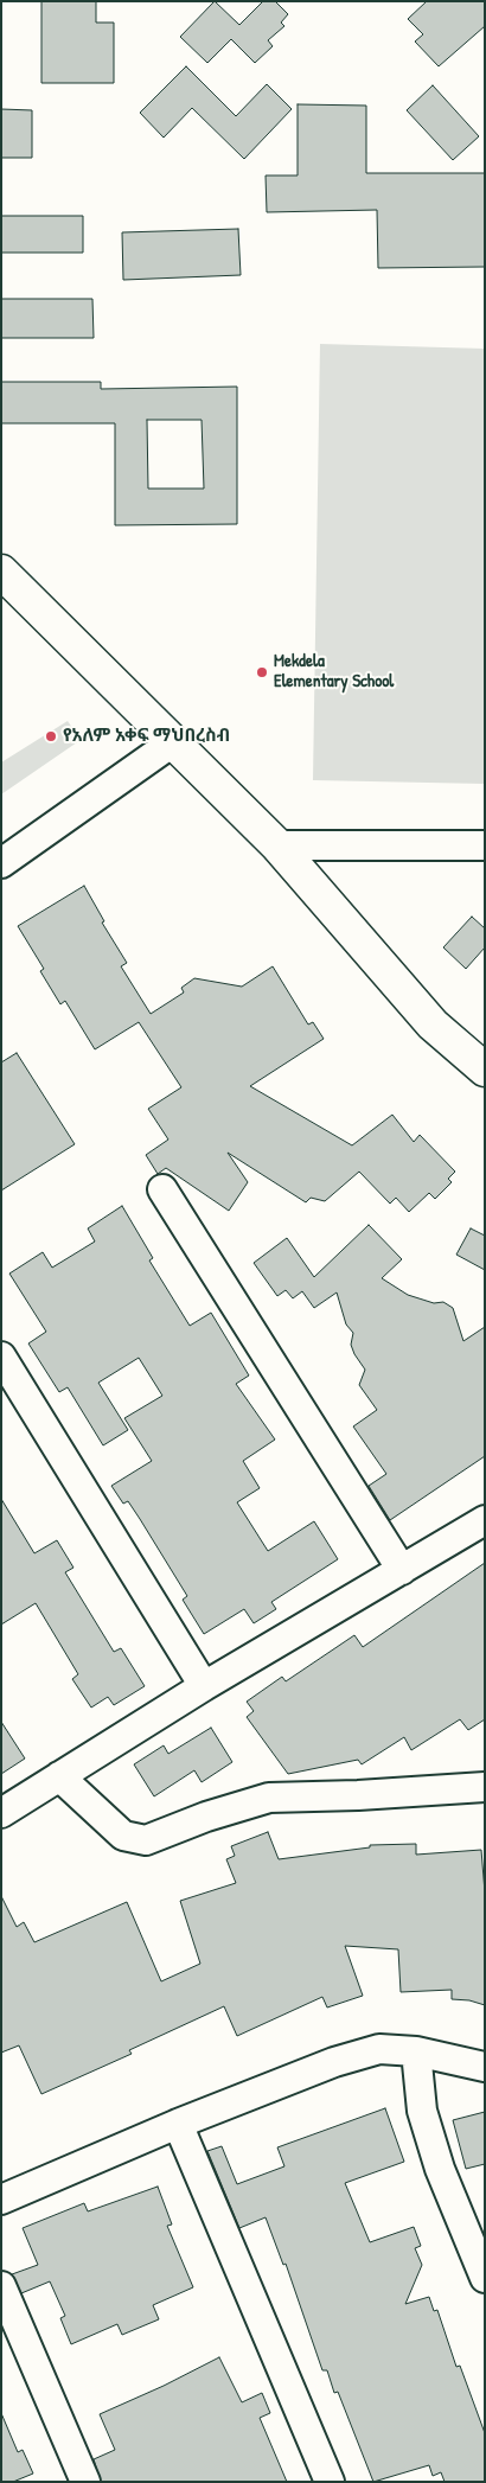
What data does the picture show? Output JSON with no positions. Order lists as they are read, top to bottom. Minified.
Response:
{"places":["Mekdela Elementary School","የአለም አቀፍ ማህበረስብ"]}
